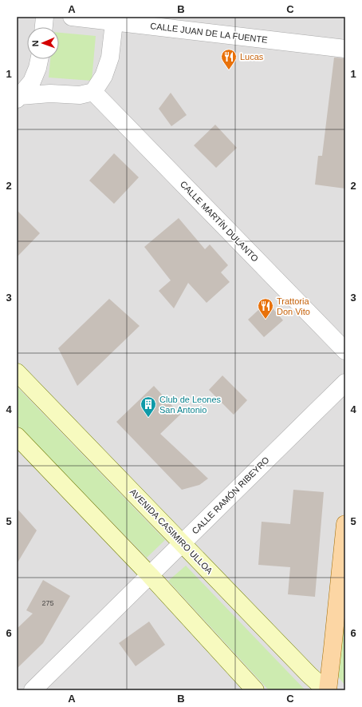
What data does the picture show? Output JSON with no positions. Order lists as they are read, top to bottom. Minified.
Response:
{"streets":{"main road":["AVENIDA CASIMIRO ULLOA"],"street":["CALLE JUAN DE LA FUENTE","CALLE MARTÍN DULANTO","CALLE RAMÓN RIBEYRO"]},"crossings":[["CALLE RAMÓN RIBEYRO","AVENIDA CASIMIRO ULLOA"]],"places":{"restaurant":["Lucas","Trattoria Don Vito"],"building":["Club de Leones San Antonio"]},"house_numbers":["275"],"north":"left","grid":{"columns":["A","B","C"],"rows":["1","2","3","4","5","6"]}}
